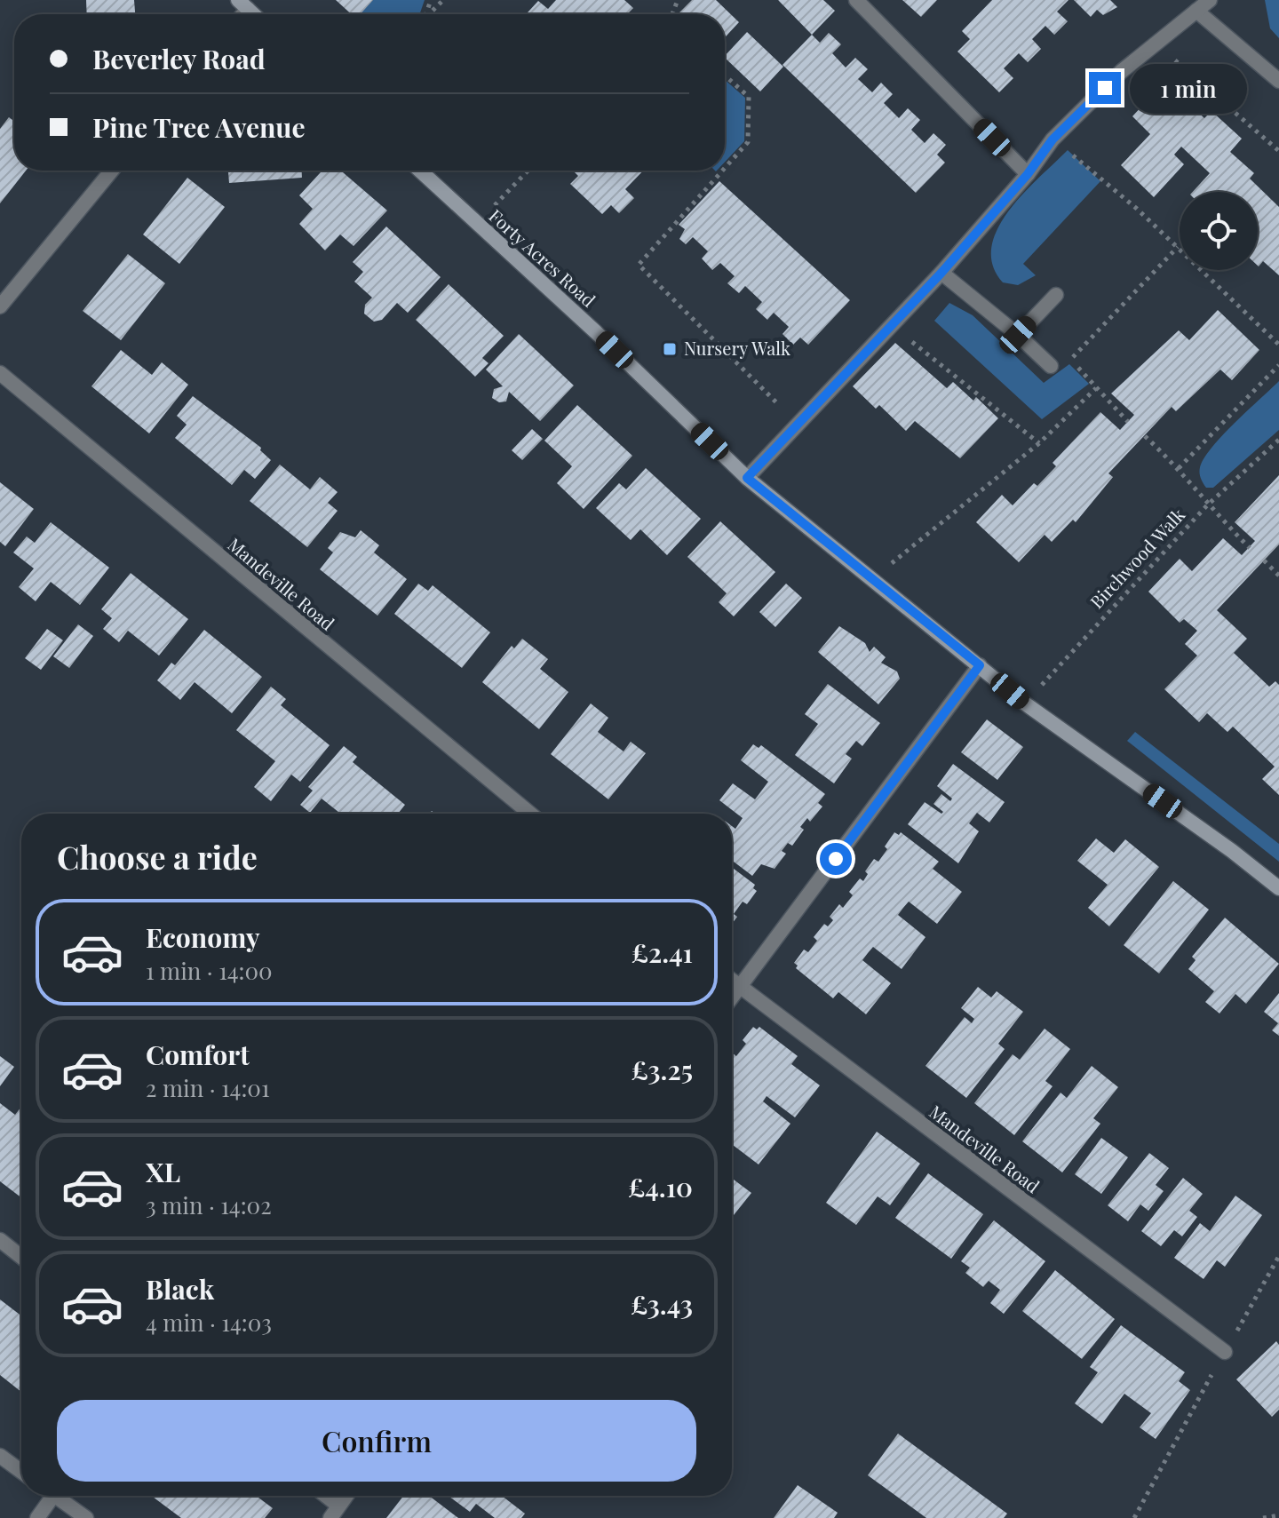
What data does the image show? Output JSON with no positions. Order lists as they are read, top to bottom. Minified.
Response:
{"streets":{"street":["Forty Acres Road","Mandeville Road"],"path":["Birchwood Walk"]},"crossings":[["Forty Acres Road","Birchwood Walk"]],"places":{"transit":["Nursery Walk"]},"page":{"banner":["Beverley Road","Pine Tree Avenue"],"bubble":"1 min","heading":"Choose a ride","list":[{"name":"Economy","note":"1 min · 14:00","value":"£2.41"},{"name":"Comfort","note":"2 min · 14:01","value":"£3.25"},{"name":"XL","note":"3 min · 14:02","value":"£4.10"},{"name":"Black","note":"4 min · 14:03","value":"£3.43"}],"buttons":"Confirm"}}
